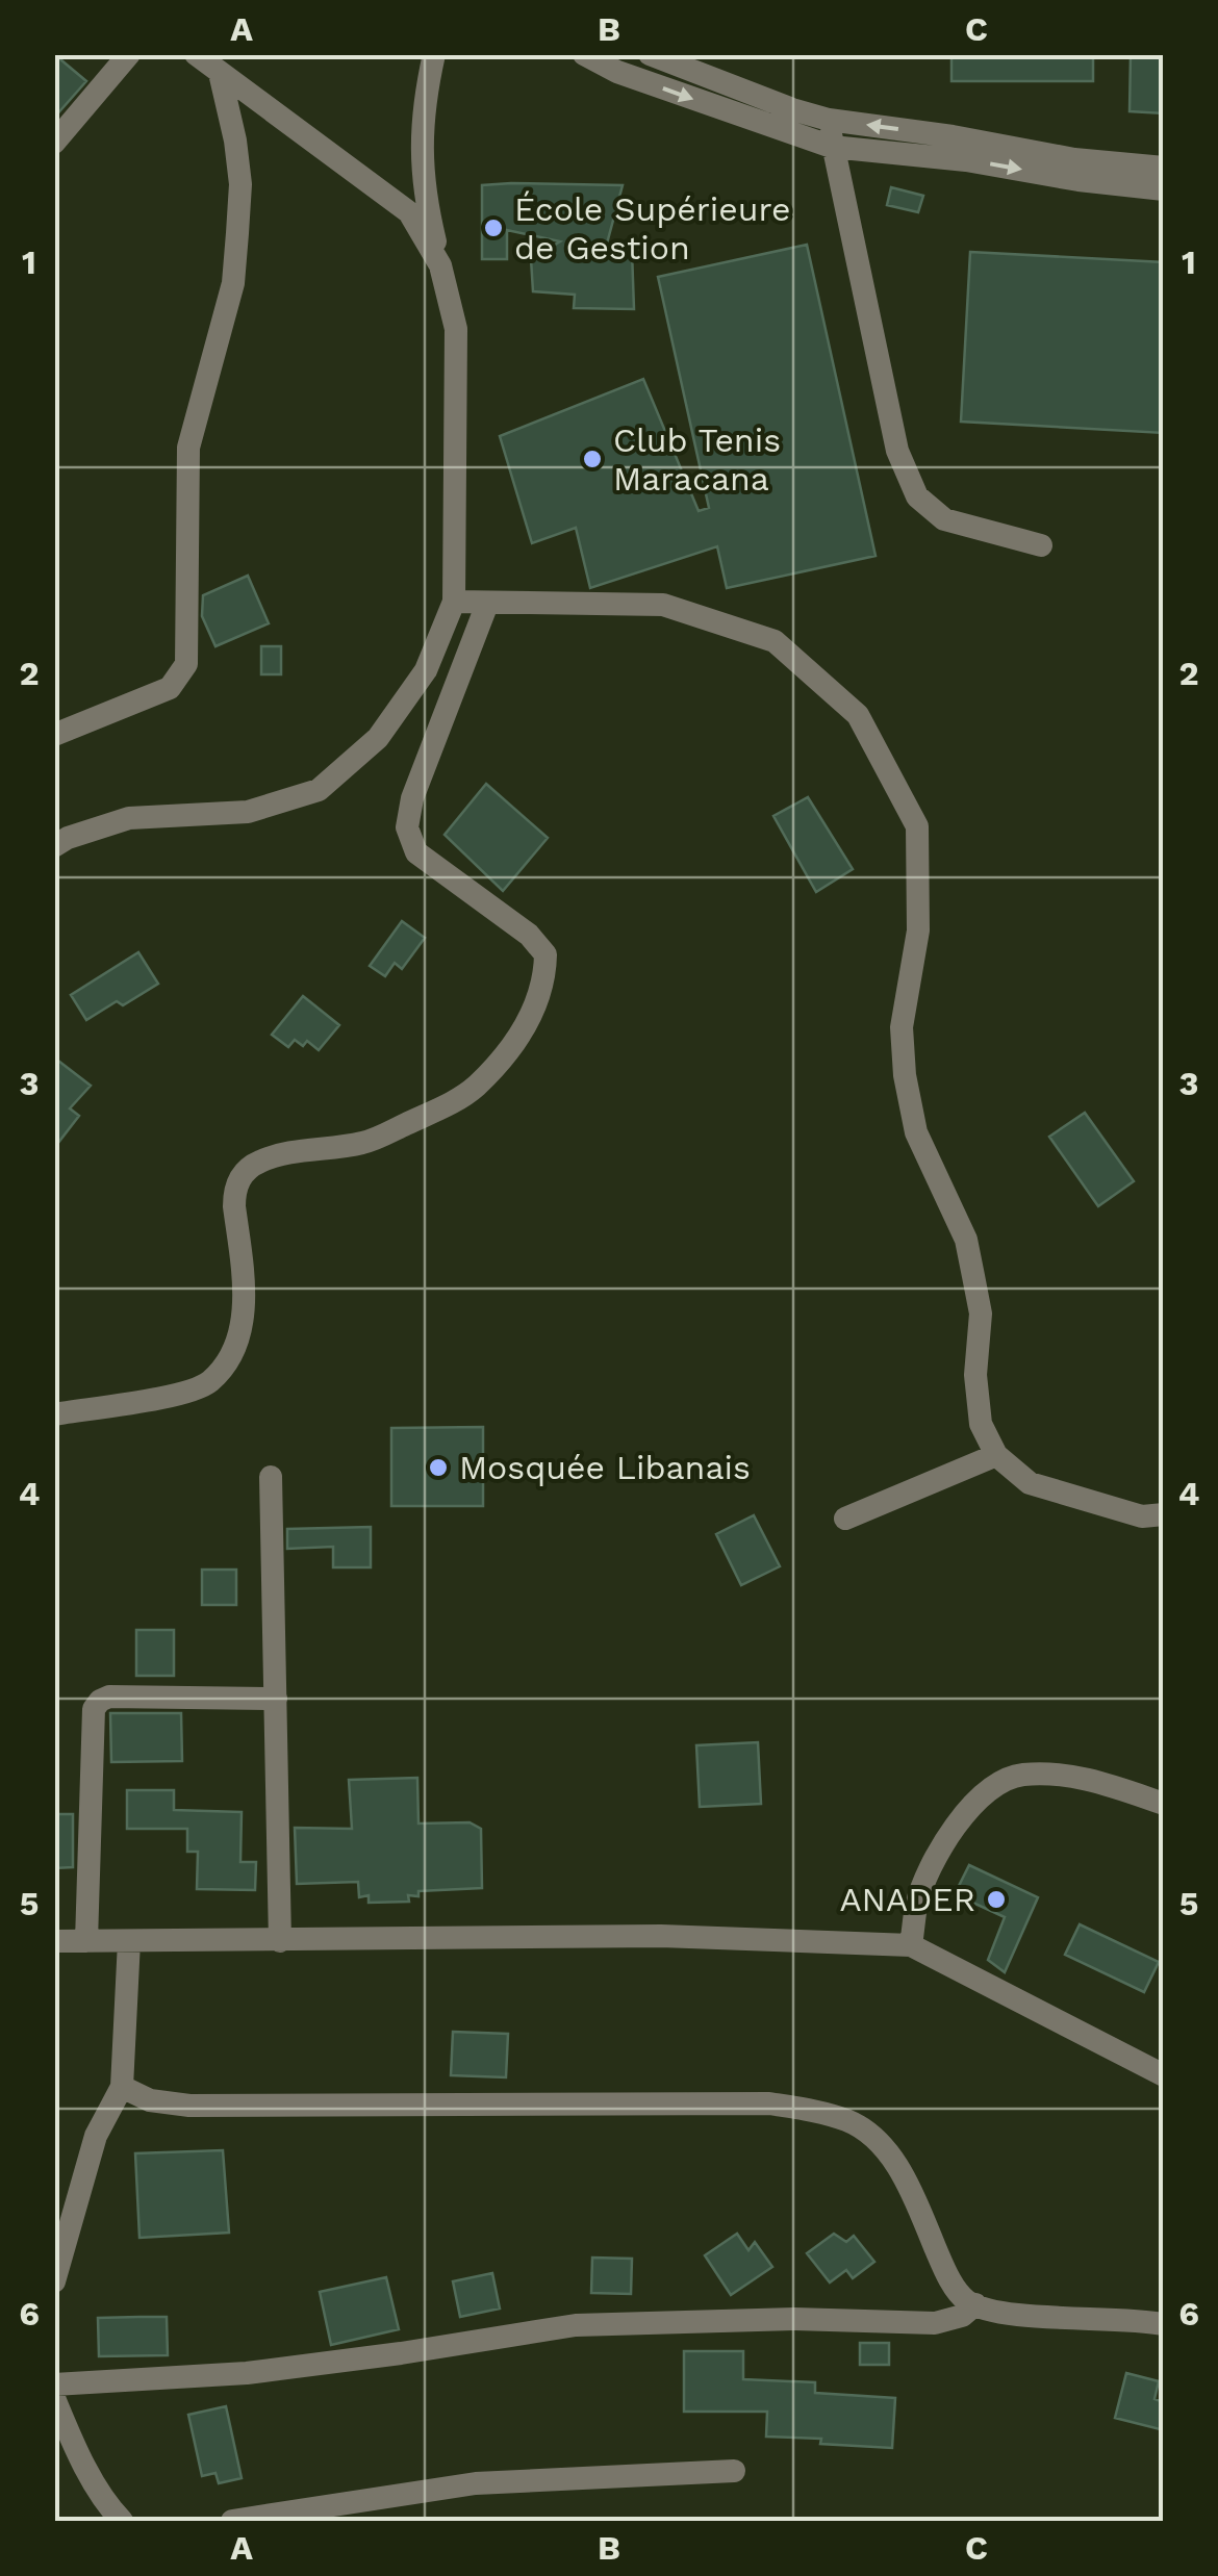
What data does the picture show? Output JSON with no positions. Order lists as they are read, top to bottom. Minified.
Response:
{"places":["École Supérieure de Gestion","Club Tenis Maracana","Mosquée Libanais","ANADER"],"grid":{"columns":["A","B","C"],"rows":["1","2","3","4","5","6"]}}
